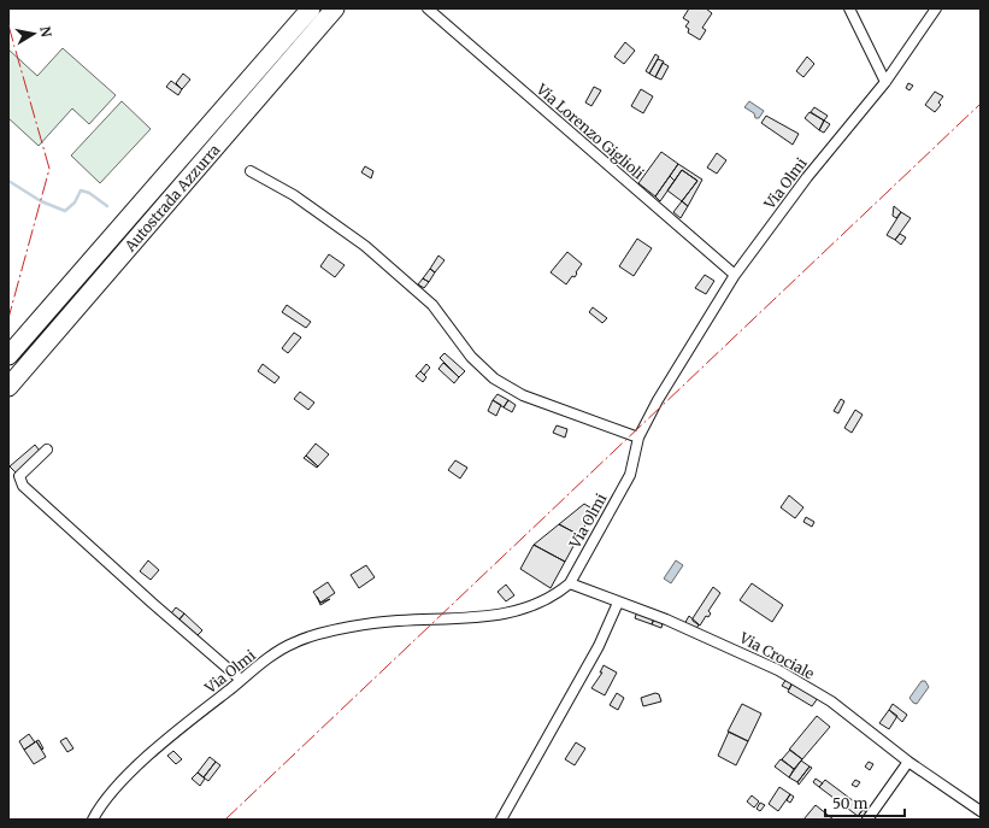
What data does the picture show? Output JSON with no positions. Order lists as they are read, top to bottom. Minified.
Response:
{"streets":{"highway":["Autostrada Azzurra"],"street":["Via Lorenzo Giglioli","Via Olmi","Via Crociale"]},"crossings":[["Via Lorenzo Giglioli","Via Olmi"],["Via Olmi","Via Crociale"]],"scale_bar":"50 m","north":"right"}
